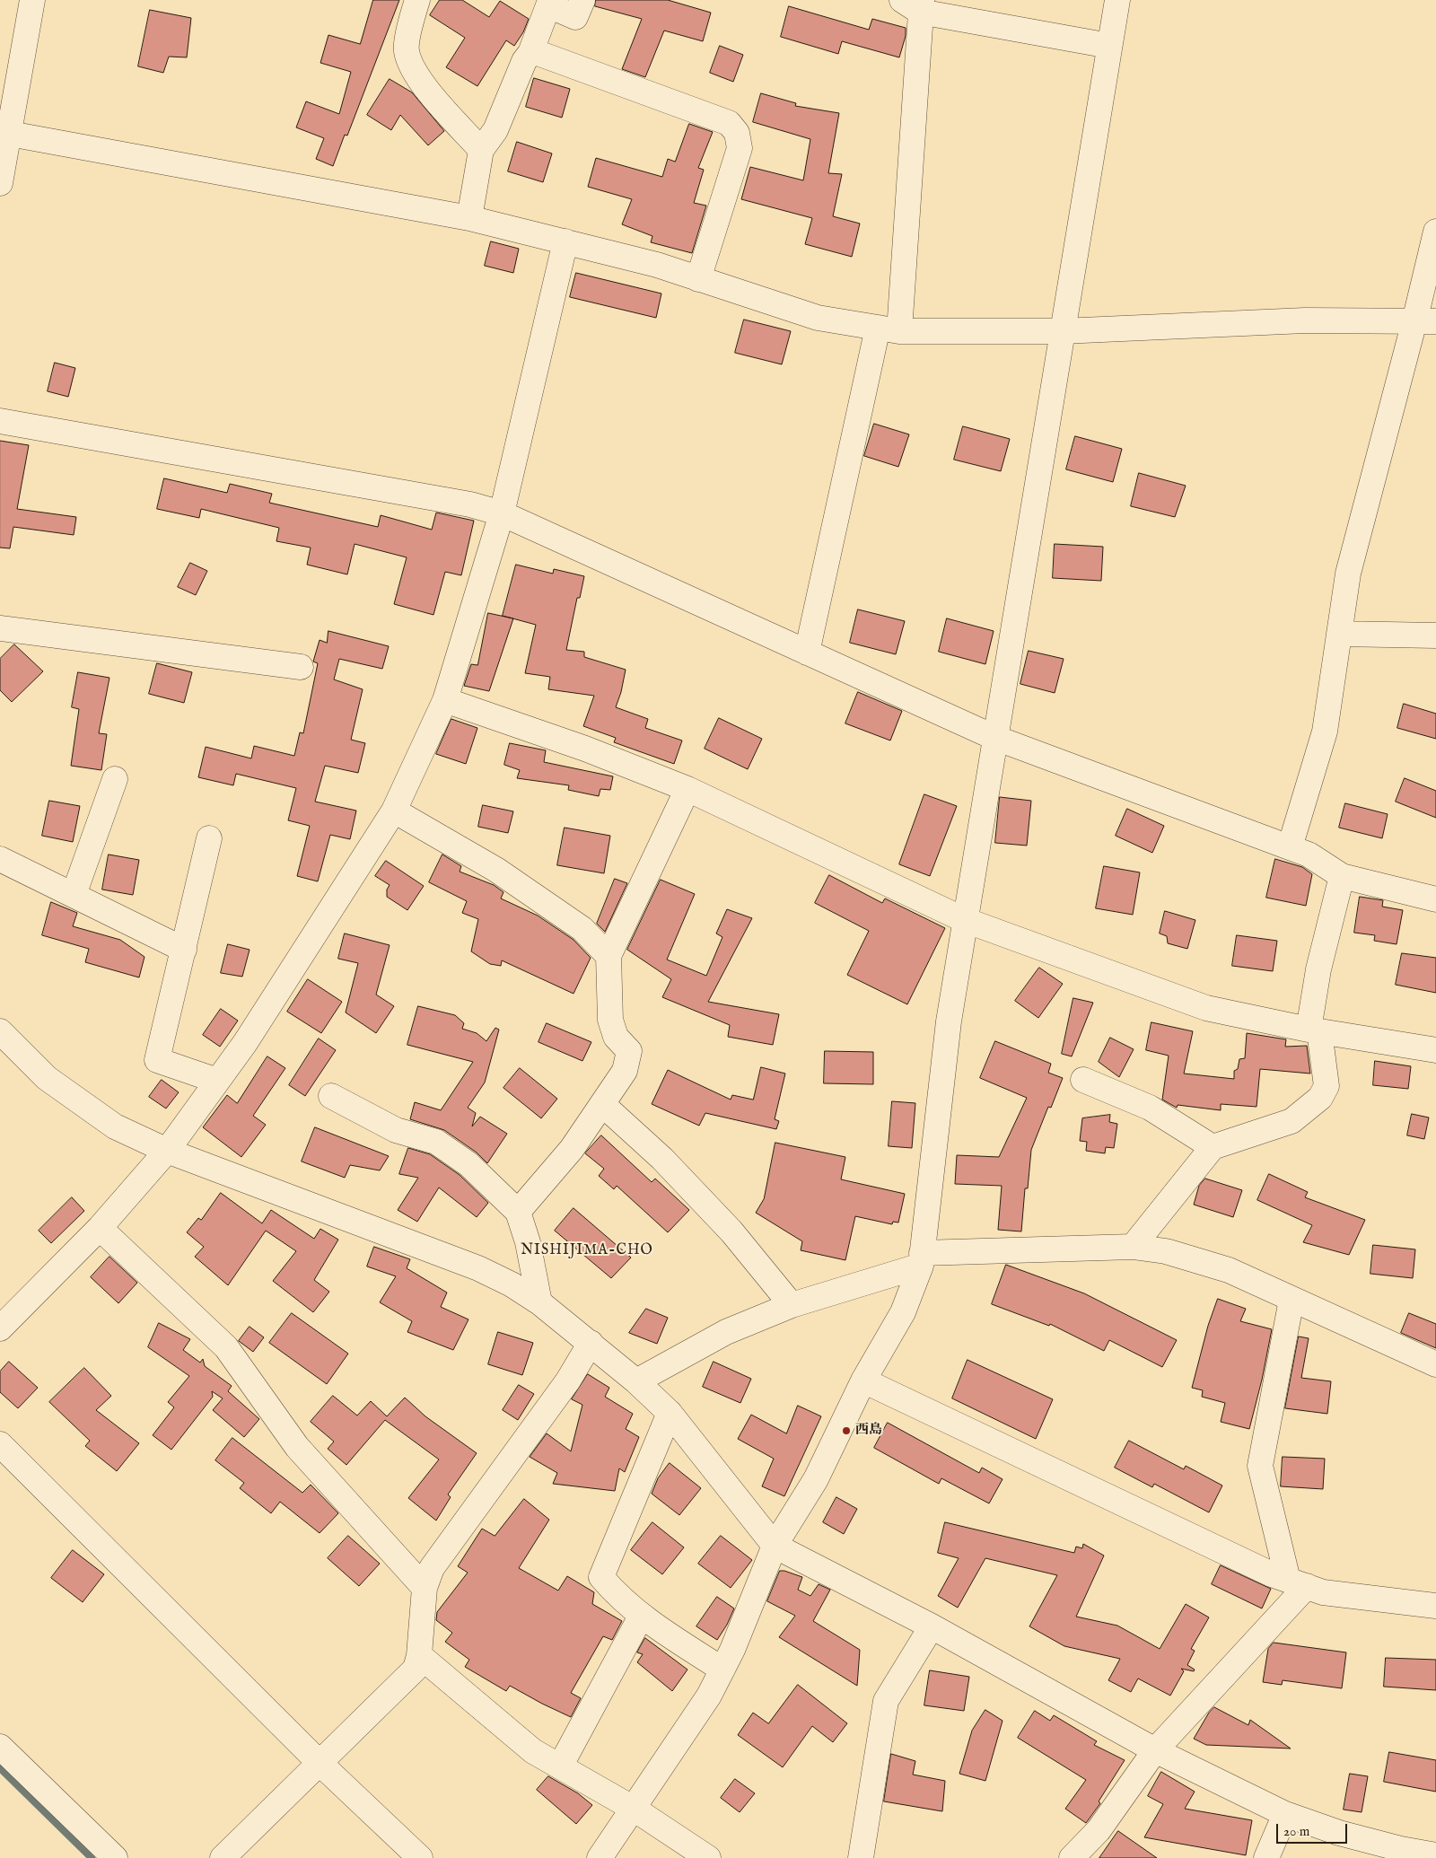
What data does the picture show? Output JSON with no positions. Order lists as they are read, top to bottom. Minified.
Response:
{"districts":["NISHIJIMA-CHO"],"places":["西島"],"scale_bar":"20 m"}
